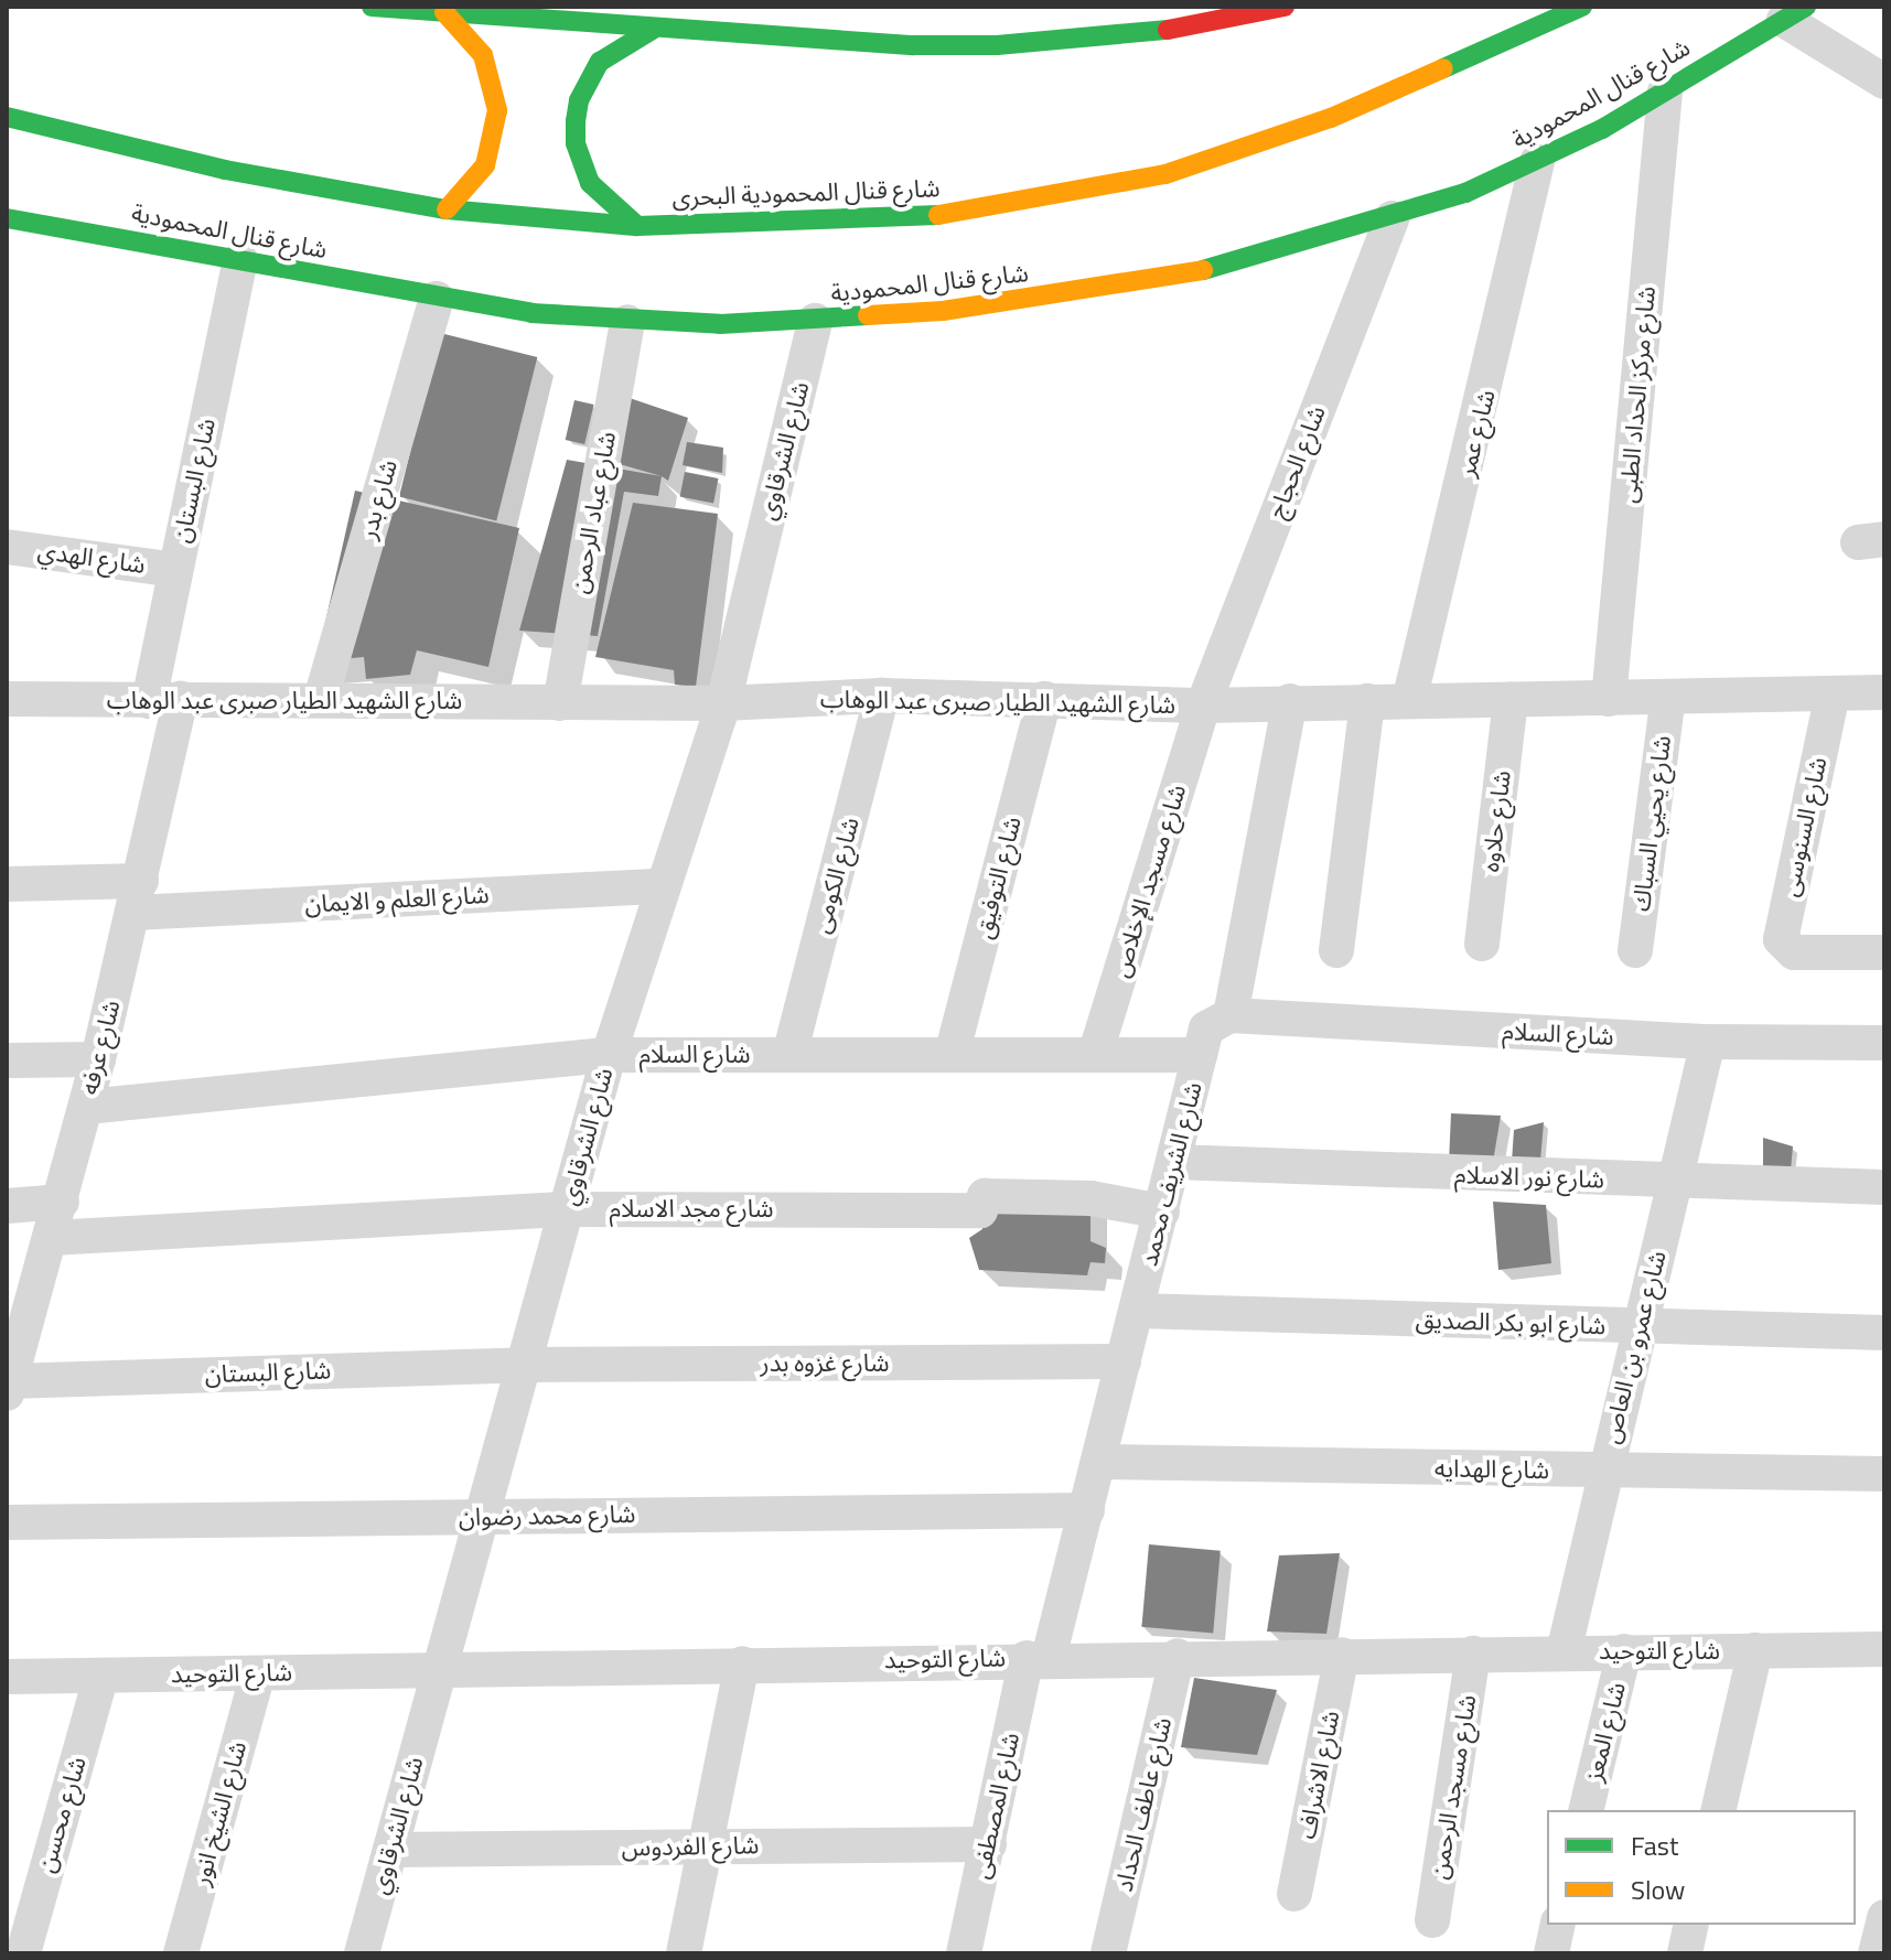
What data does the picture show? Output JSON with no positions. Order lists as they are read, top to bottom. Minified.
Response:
{"streets":{"main road":["شارع قنال المحمودية","شارع قنال المحمودية البحرى"],"street":["شارع مركز الحداد الطبى","شارع عمر","شارع الشرقاوي","شارع الحجاج","شارع البستان","شارع بدر","شارع عباد الرحمن","شارع الهدي","شارع الشهيد الطيار صبرى عبد الوهاب","شارع حلاوه","شارع يحيي السباك","شارع السنوسى","شارع الكومى","شارع التوفيق","شارع مسجد الإخلاص","شارع العلم و الايمان","شارع السلام","شارع عرفه","شارع الشريف محمد","شارع نور الاسلام","شارع مجد الاسلام","شارع ابو بكر الصديق","شارع عمرو بن العاص","شارع غزوه بدر","شارع الهدايه","شارع محمد رضوان","شارع التوحيد","شارع المعز","شارع الاشراف","شارع مسجد الرحمن","شارع عاطف الحداد","شارع المصطفى","شارع الشيخ انور","شارع محسن","شارع الفردوس"]},"crossings":[["شارع قنال المحمودية","شارع مركز الحداد الطبى"],["شارع قنال المحمودية","شارع عمر"],["شارع قنال المحمودية","شارع الشرقاوي"],["شارع قنال المحمودية","شارع الحجاج"],["شارع قنال المحمودية","شارع البستان"],["شارع قنال المحمودية","شارع بدر"],["شارع قنال المحمودية","شارع عباد الرحمن"],["شارع مركز الحداد الطبى","شارع الشهيد الطيار صبرى عبد الوهاب"],["شارع عمر","شارع الشهيد الطيار صبرى عبد الوهاب"],["شارع الشرقاوي","شارع البستان"],["شارع الشرقاوي","شارع الشهيد الطيار صبرى عبد الوهاب"],["شارع الشرقاوي","شارع العلم و الايمان"],["شارع الشرقاوي","شارع السلام"],["شارع الشرقاوي","شارع مجد الاسلام"],["شارع الشرقاوي","شارع غزوه بدر"],["شارع الشرقاوي","شارع محمد رضوان"],["شارع الشرقاوي","شارع التوحيد"],["شارع الشرقاوي","شارع الفردوس"],["شارع الحجاج","شارع الشهيد الطيار صبرى عبد الوهاب"],["شارع الحجاج","شارع مسجد الإخلاص"],["شارع البستان","شارع الهدي"],["شارع البستان","شارع الشهيد الطيار صبرى عبد الوهاب"],["شارع البستان","شارع عرفه"],["شارع البستان","شارع غزوه بدر"],["شارع بدر","شارع الشهيد الطيار صبرى عبد الوهاب"],["شارع عباد الرحمن","شارع الشهيد الطيار صبرى عبد الوهاب"],["شارع الشهيد الطيار صبرى عبد الوهاب","شارع حلاوه"],["شارع الشهيد الطيار صبرى عبد الوهاب","شارع يحيي السباك"],["شارع الشهيد الطيار صبرى عبد الوهاب","شارع السنوسى"],["شارع الشهيد الطيار صبرى عبد الوهاب","شارع الكومى"],["شارع الشهيد الطيار صبرى عبد الوهاب","شارع التوفيق"],["شارع الشهيد الطيار صبرى عبد الوهاب","شارع مسجد الإخلاص"],["شارع الشهيد الطيار صبرى عبد الوهاب","شارع عرفه"],["شارع الكومى","شارع السلام"],["شارع التوفيق","شارع السلام"],["شارع مسجد الإخلاص","شارع السلام"],["شارع العلم و الايمان","شارع عرفه"],["شارع السلام","شارع عرفه"],["شارع السلام","شارع الشريف محمد"],["شارع السلام","شارع عمرو بن العاص"],["شارع عرفه","شارع مجد الاسلام"],["شارع الشريف محمد","شارع نور الاسلام"],["شارع الشريف محمد","شارع مجد الاسلام"],["شارع الشريف محمد","شارع ابو بكر الصديق"],["شارع الشريف محمد","شارع غزوه بدر"],["شارع الشريف محمد","شارع الهدايه"],["شارع الشريف محمد","شارع محمد رضوان"],["شارع الشريف محمد","شارع التوحيد"],["شارع الشريف محمد","شارع المصطفى"],["شارع نور الاسلام","شارع عمرو بن العاص"],["شارع ابو بكر الصديق","شارع عمرو بن العاص"],["شارع عمرو بن العاص","شارع الهدايه"],["شارع عمرو بن العاص","شارع التوحيد"],["شارع التوحيد","شارع المعز"],["شارع التوحيد","شارع الاشراف"],["شارع التوحيد","شارع مسجد الرحمن"],["شارع التوحيد","شارع عاطف الحداد"],["شارع التوحيد","شارع المصطفى"],["شارع التوحيد","شارع الشيخ انور"],["شارع التوحيد","شارع محسن"],["شارع المصطفى","شارع الفردوس"]],"legend":["Fast","Slow"]}
